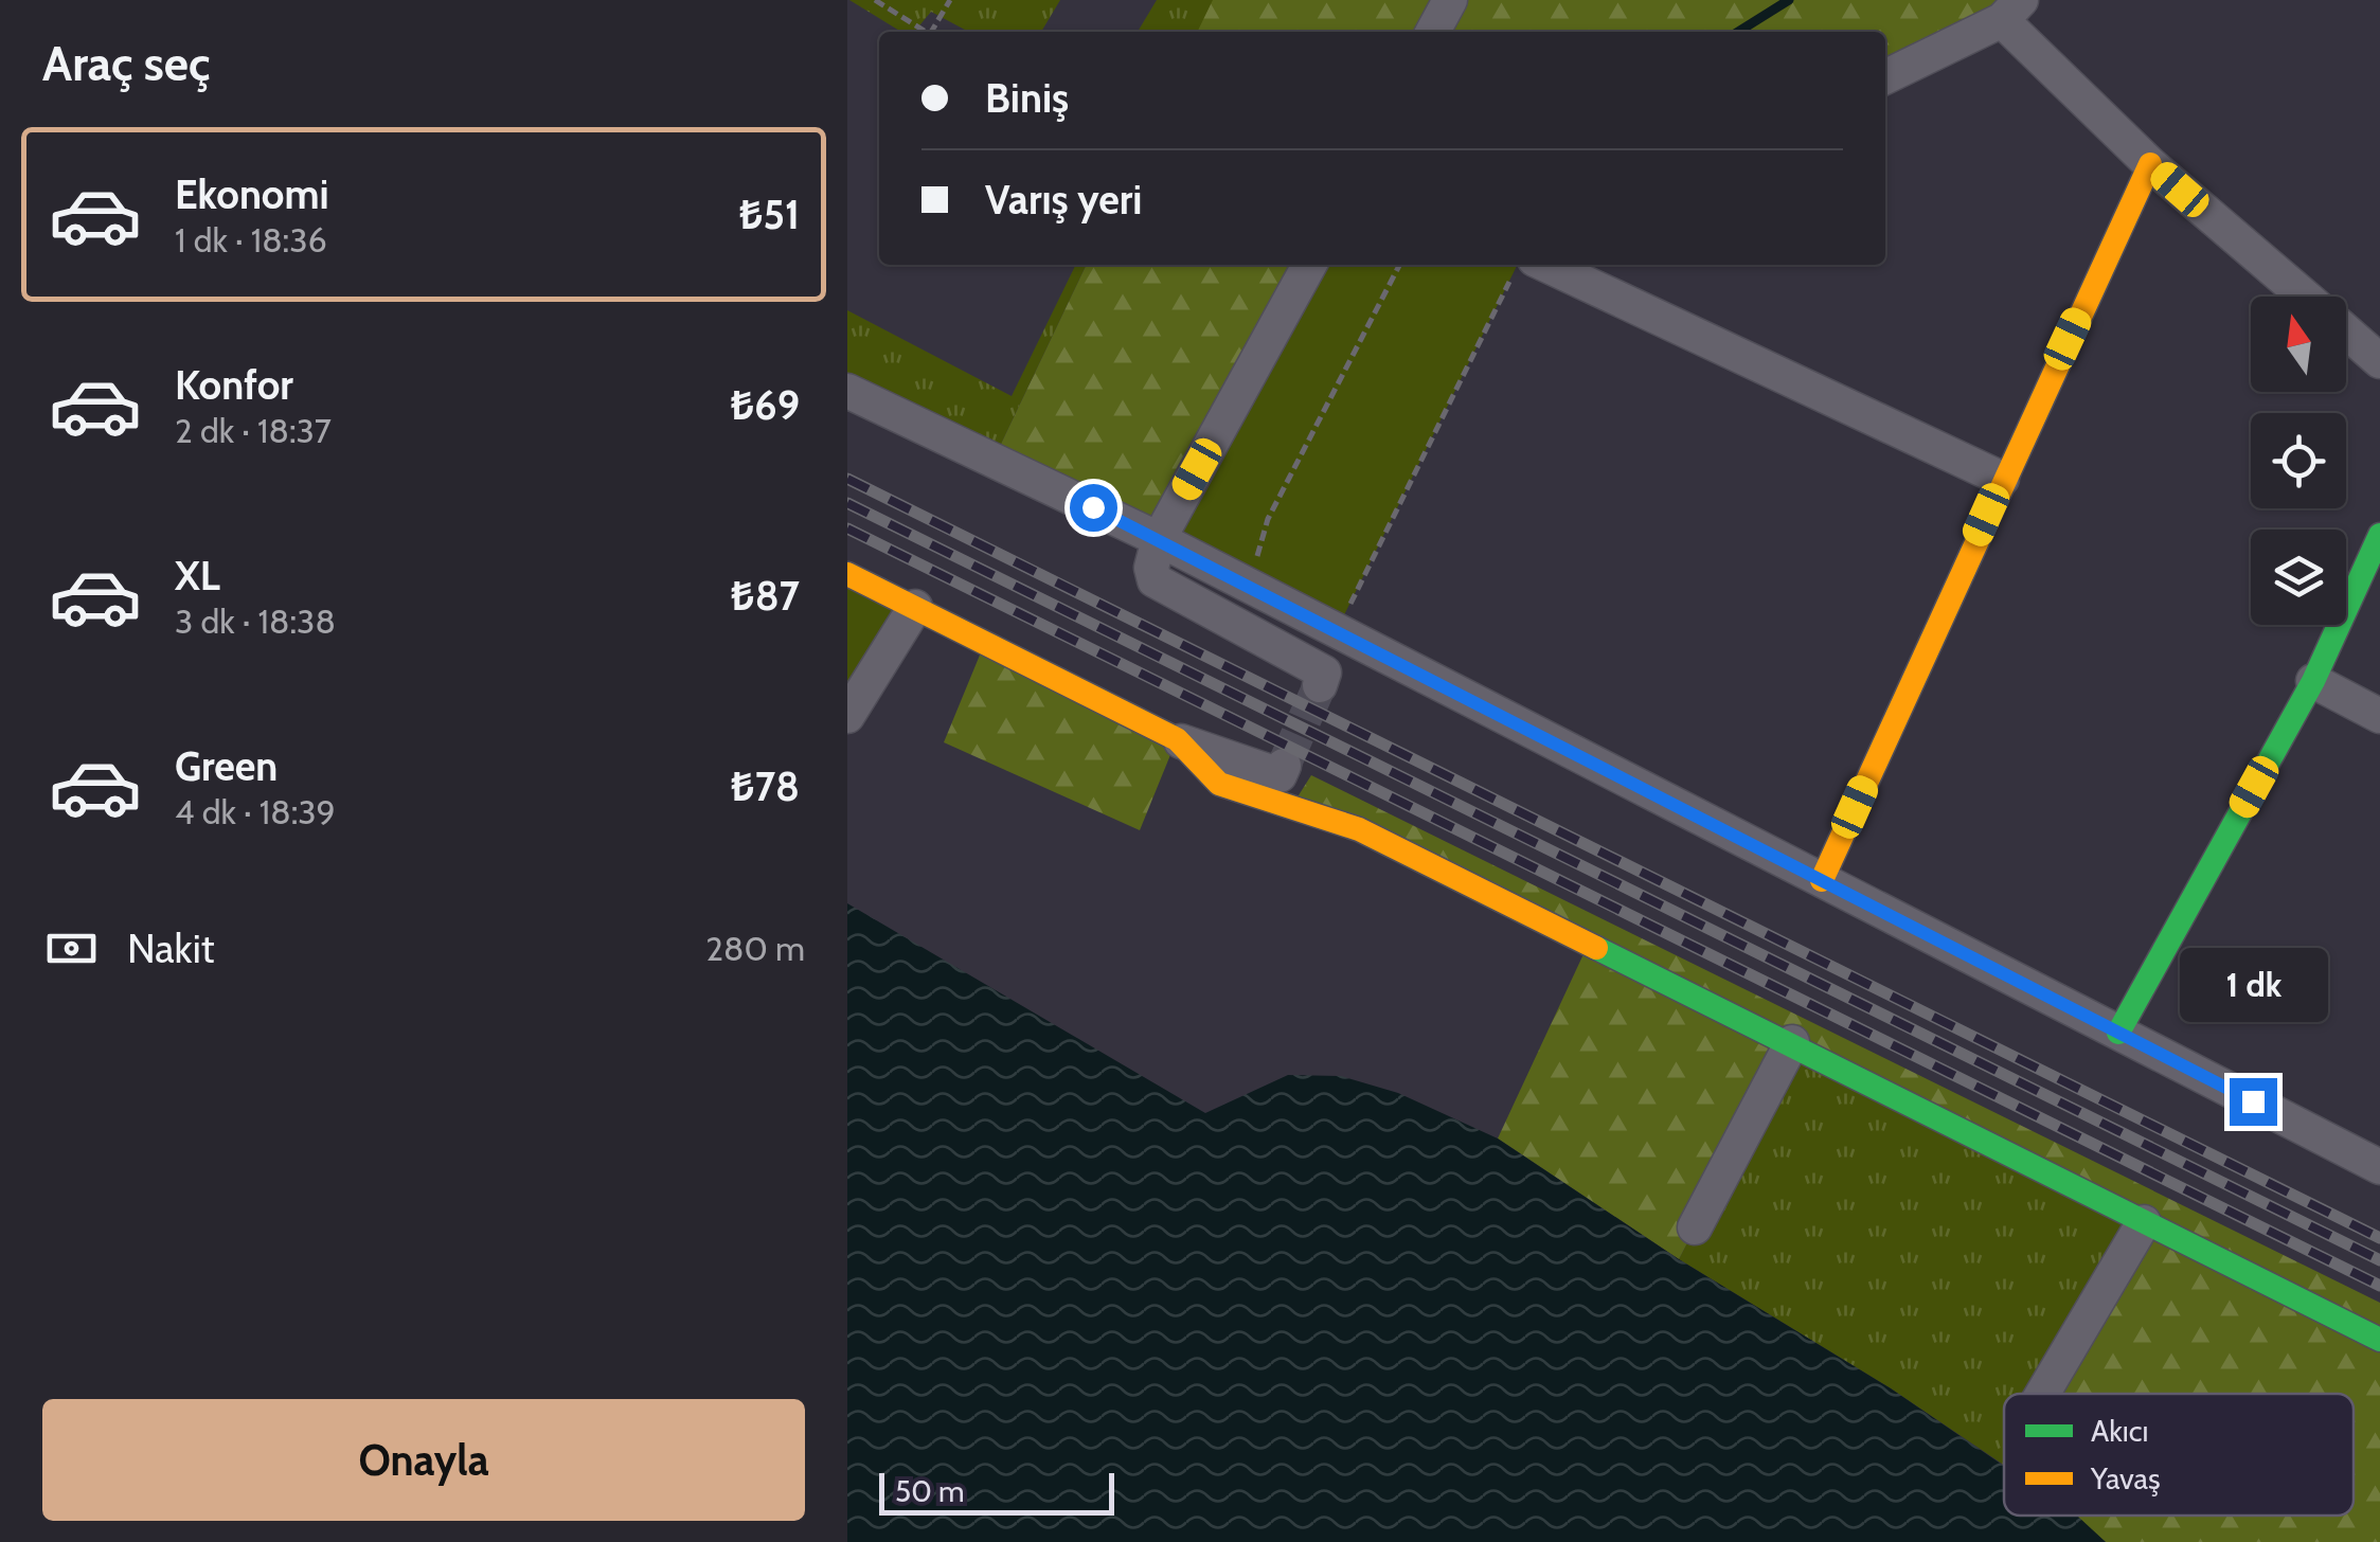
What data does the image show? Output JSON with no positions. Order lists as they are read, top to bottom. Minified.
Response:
{"legend":["Akıcı","Yavaş"],"scale_bar":"50 m","north":"top","page":{"heading":"Araç seç","banner":["Biniş","Varış yeri"],"list":[{"name":"Ekonomi","note":"1 dk · 18:36","value":"₺51"},{"name":"Konfor","note":"2 dk · 18:37","value":"₺69"},{"name":"XL","note":"3 dk · 18:38","value":"₺87"},{"name":"Green","note":"4 dk · 18:39","value":"₺78"}],"pay":["Nakit","280 m"],"bubble":"1 dk","buttons":"Onayla","scale":"50 m"}}
